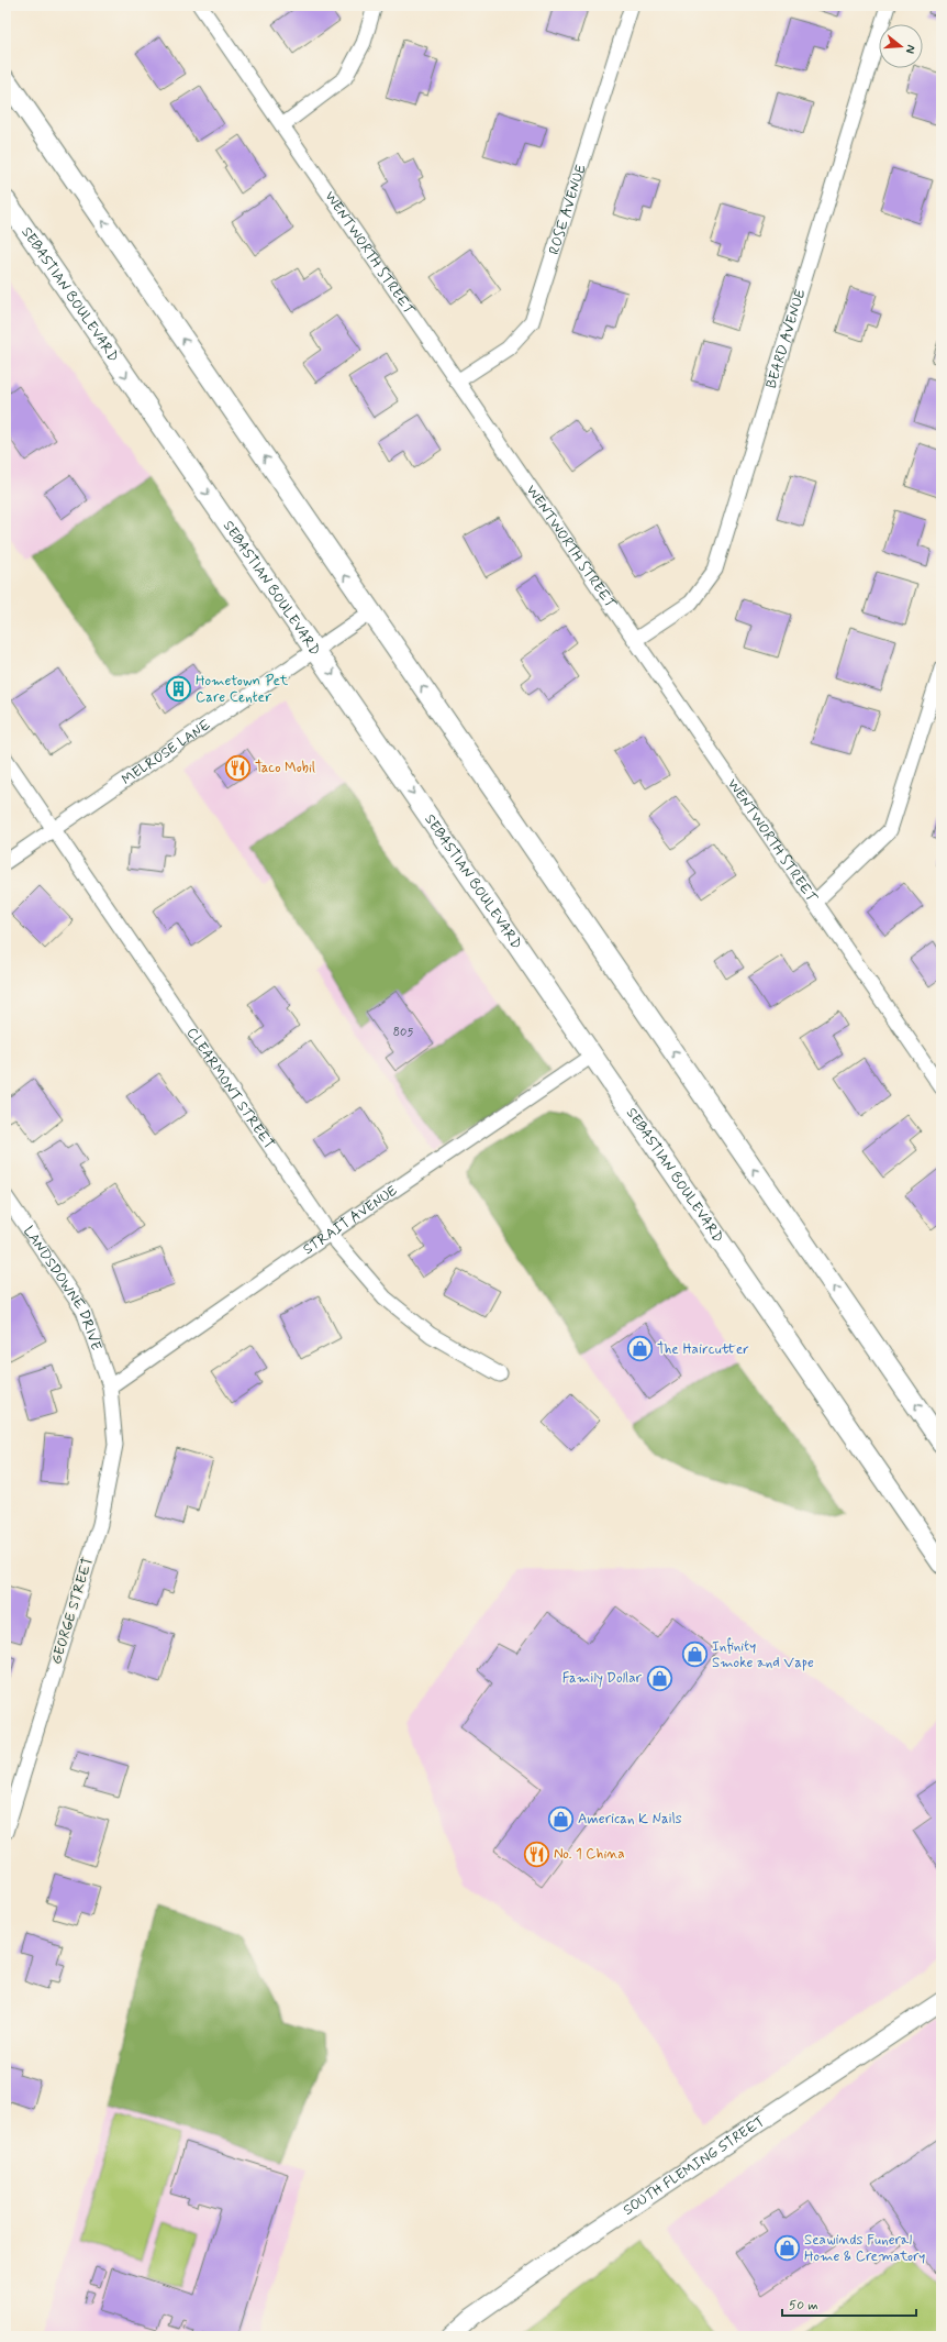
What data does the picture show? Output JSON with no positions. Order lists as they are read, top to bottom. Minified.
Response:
{"streets":{"main road":["SEBASTIAN BOULEVARD"],"street":["ROSE AVENUE","WENTWORTH STREET","BEARD AVENUE","MELROSE LANE","CLEARMONT STREET","STRAIT AVENUE","LANDSDOWNE DRIVE","GEORGE STREET","SOUTH FLEMING STREET"]},"crossings":[["ROSE AVENUE","WENTWORTH STREET"],["WENTWORTH STREET","BEARD AVENUE"],["SEBASTIAN BOULEVARD","MELROSE LANE"],["SEBASTIAN BOULEVARD","STRAIT AVENUE"],["MELROSE LANE","CLEARMONT STREET"],["CLEARMONT STREET","STRAIT AVENUE"],["STRAIT AVENUE","LANDSDOWNE DRIVE"],["STRAIT AVENUE","GEORGE STREET"],["LANDSDOWNE DRIVE","GEORGE STREET"]],"places":{"building":["Hometown Pet Care Center"],"restaurant":["Taco Mobil","No. 1 China"],"shop":["The Haircutter","Infinity Smoke and Vape","Family Dollar","American K Nails","Seawinds Funeral Home & Crematory"]},"house_numbers":["805"],"scale_bar":"50 m","north":"right"}
